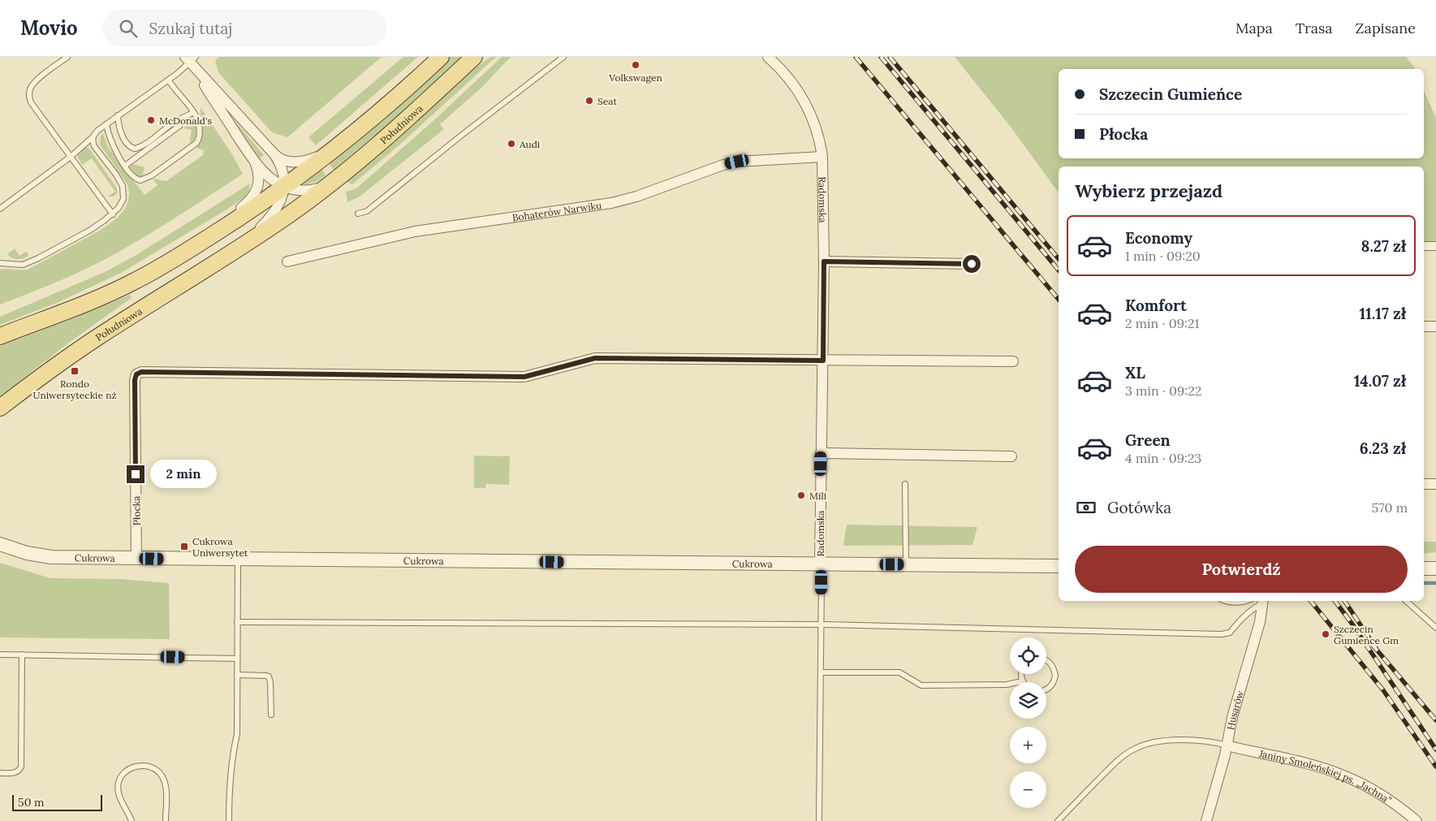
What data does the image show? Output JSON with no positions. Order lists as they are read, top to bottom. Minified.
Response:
{"streets":{"main road":["Południowa"],"street":["Radomska","Bohaterów Narwiku","Płocka","Cukrowa","Husarów","Janiny Smoleńskiej ps. „Jachna”"]},"crossings":[["Radomska","Bohaterów Narwiku"],["Radomska","Płocka"],["Radomska","Cukrowa"],["Płocka","Cukrowa"],["Husarów","Janiny Smoleńskiej ps. „Jachna”"]],"places":{"other":["Volkswagen","Seat","McDonald's","Audi","Mili","Szczecin Gumieńce Gm"],"transit":["Rondo Uniwersyteckie nż","Cukrowa Uniwersytet"]},"scale_bar":"50 m","page":{"header":"Movio","search":"Szukaj tutaj","nav":["Mapa","Trasa","Zapisane"],"banner":["Szczecin Gumieńce","Płocka"],"heading":"Wybierz przejazd","list":[{"name":"Economy","note":"1 min · 09:20","value":"8.27 zł"},{"name":"Komfort","note":"2 min · 09:21","value":"11.17 zł"},{"name":"XL","note":"3 min · 09:22","value":"14.07 zł"},{"name":"Green","note":"4 min · 09:23","value":"6.23 zł"}],"bubble":"2 min","pay":["Gotówka","570 m"],"buttons":"Potwierdź","map_buttons":["+","−"],"scale":"50 m"}}
